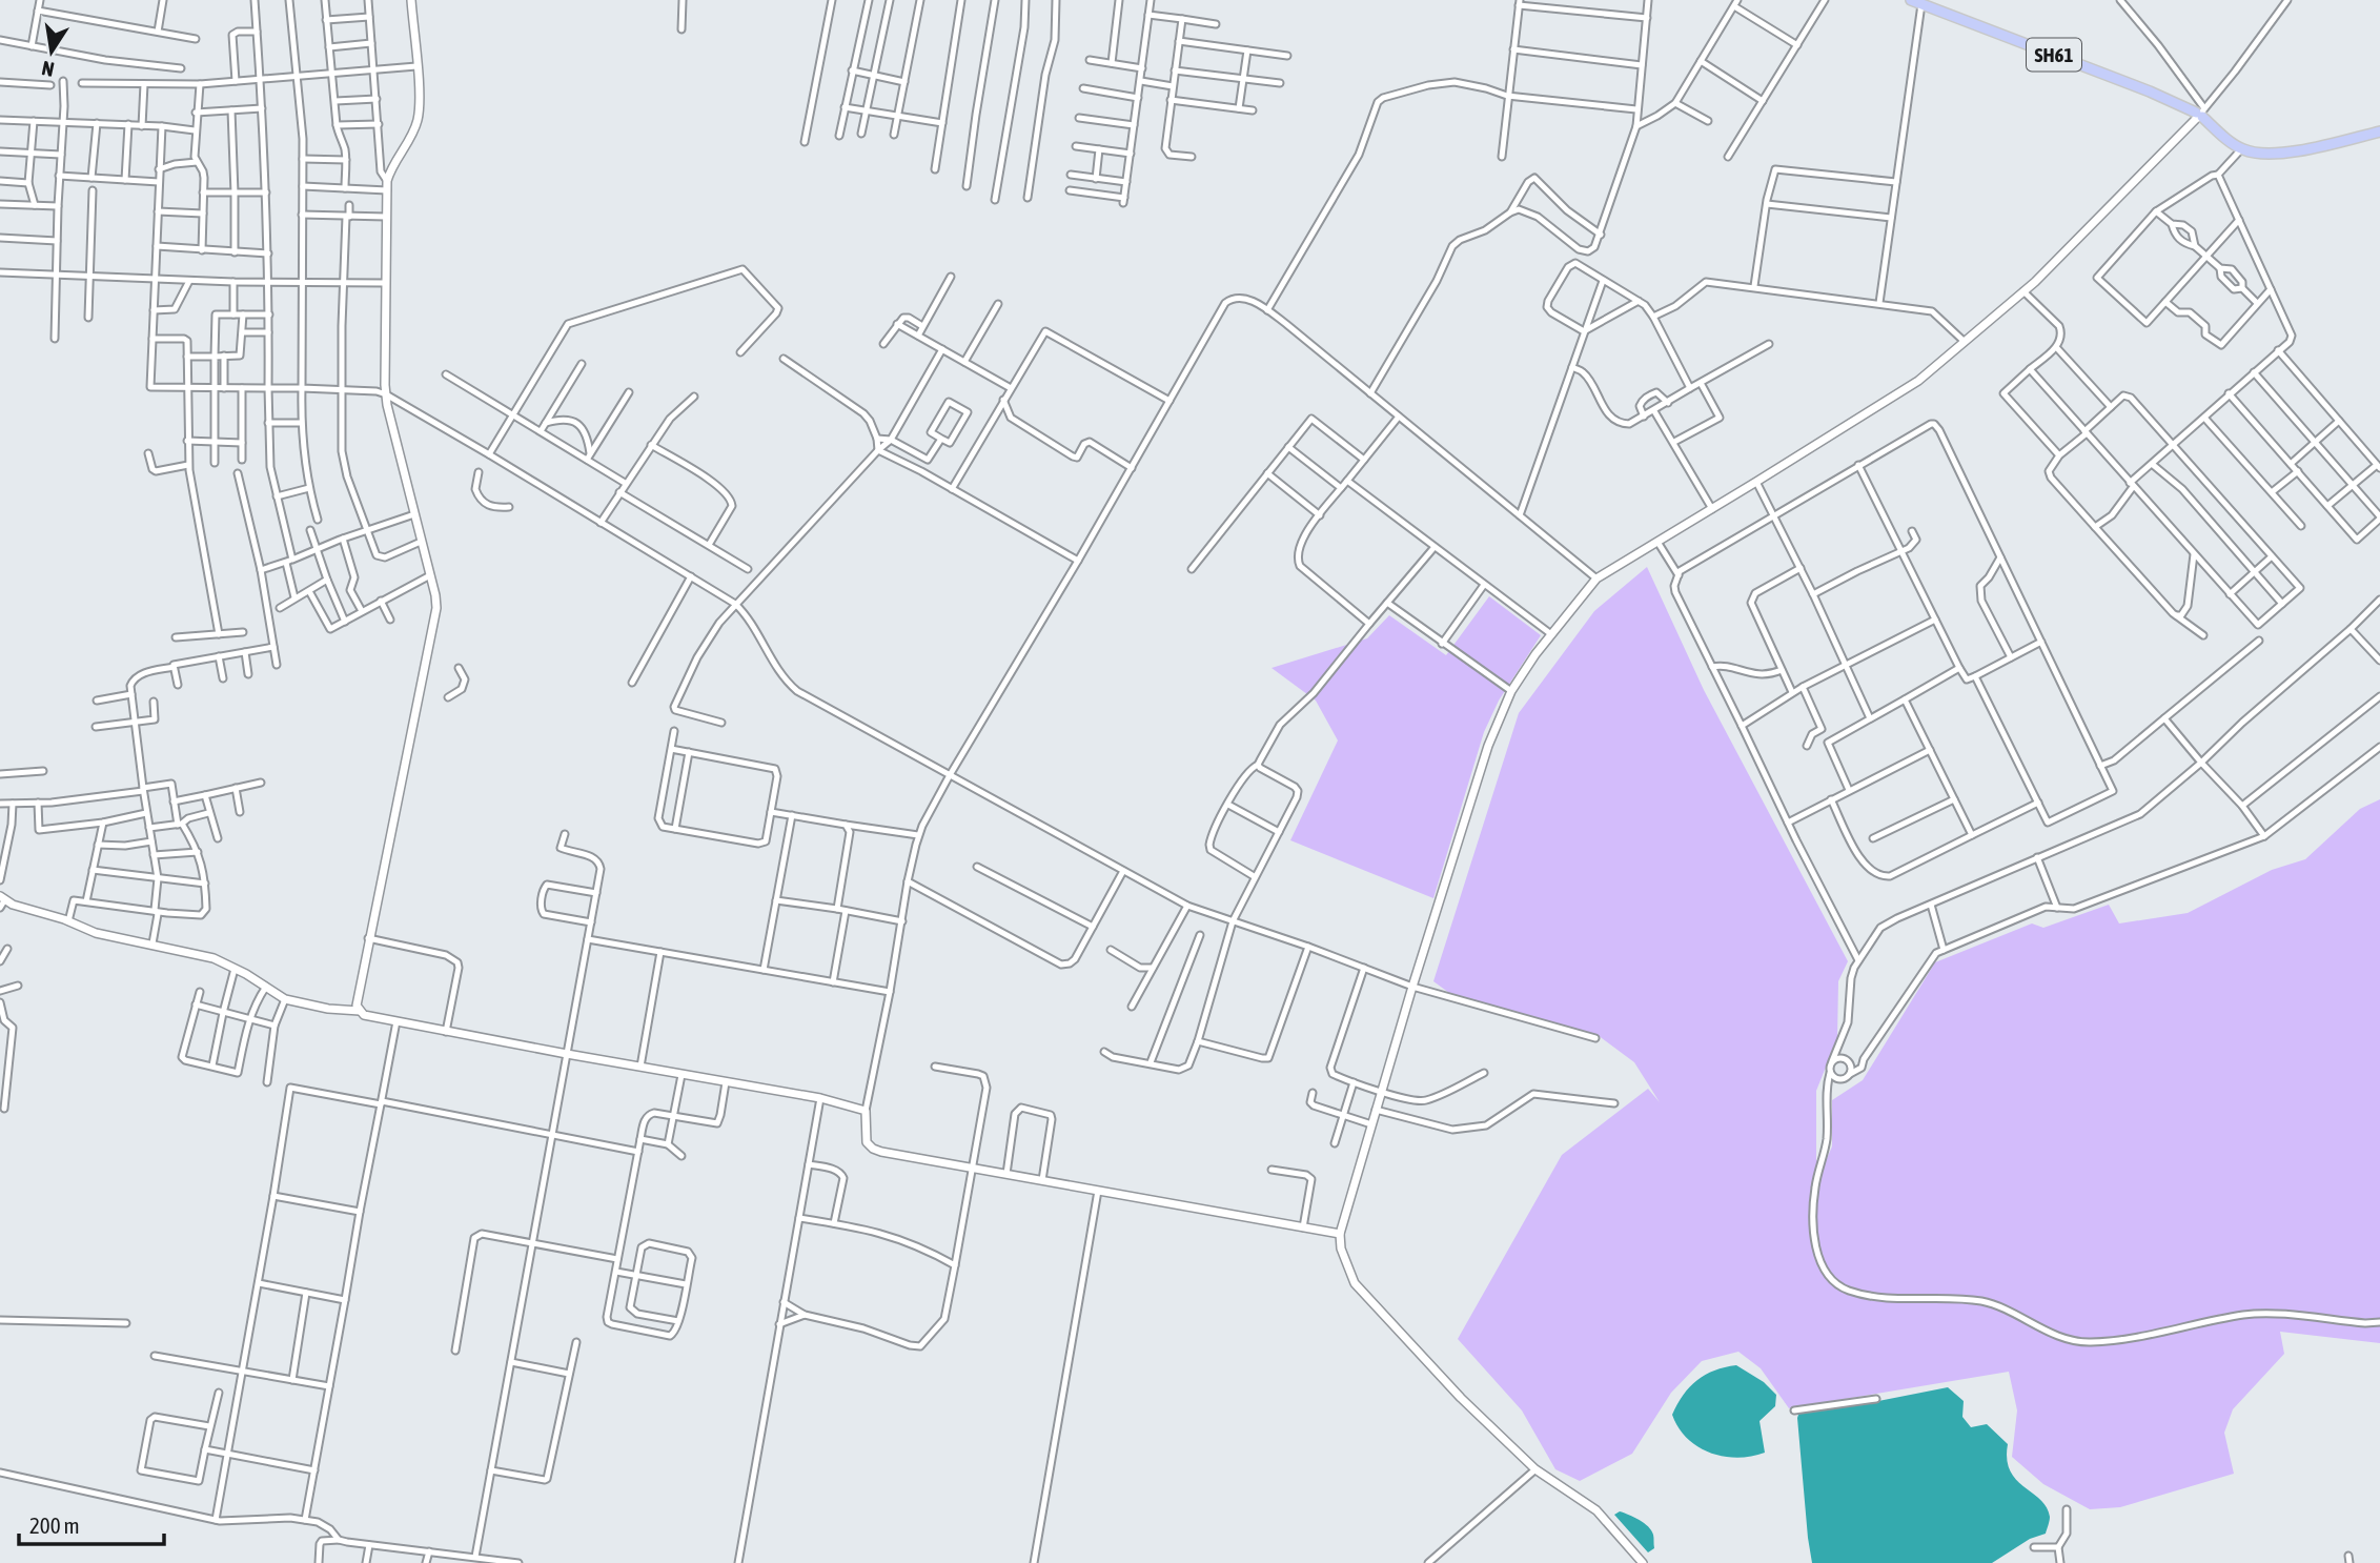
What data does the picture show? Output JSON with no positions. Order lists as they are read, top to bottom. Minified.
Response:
{"streets":{"main road":["SH61"]},"scale_bar":"200 m","north":"bottom"}
